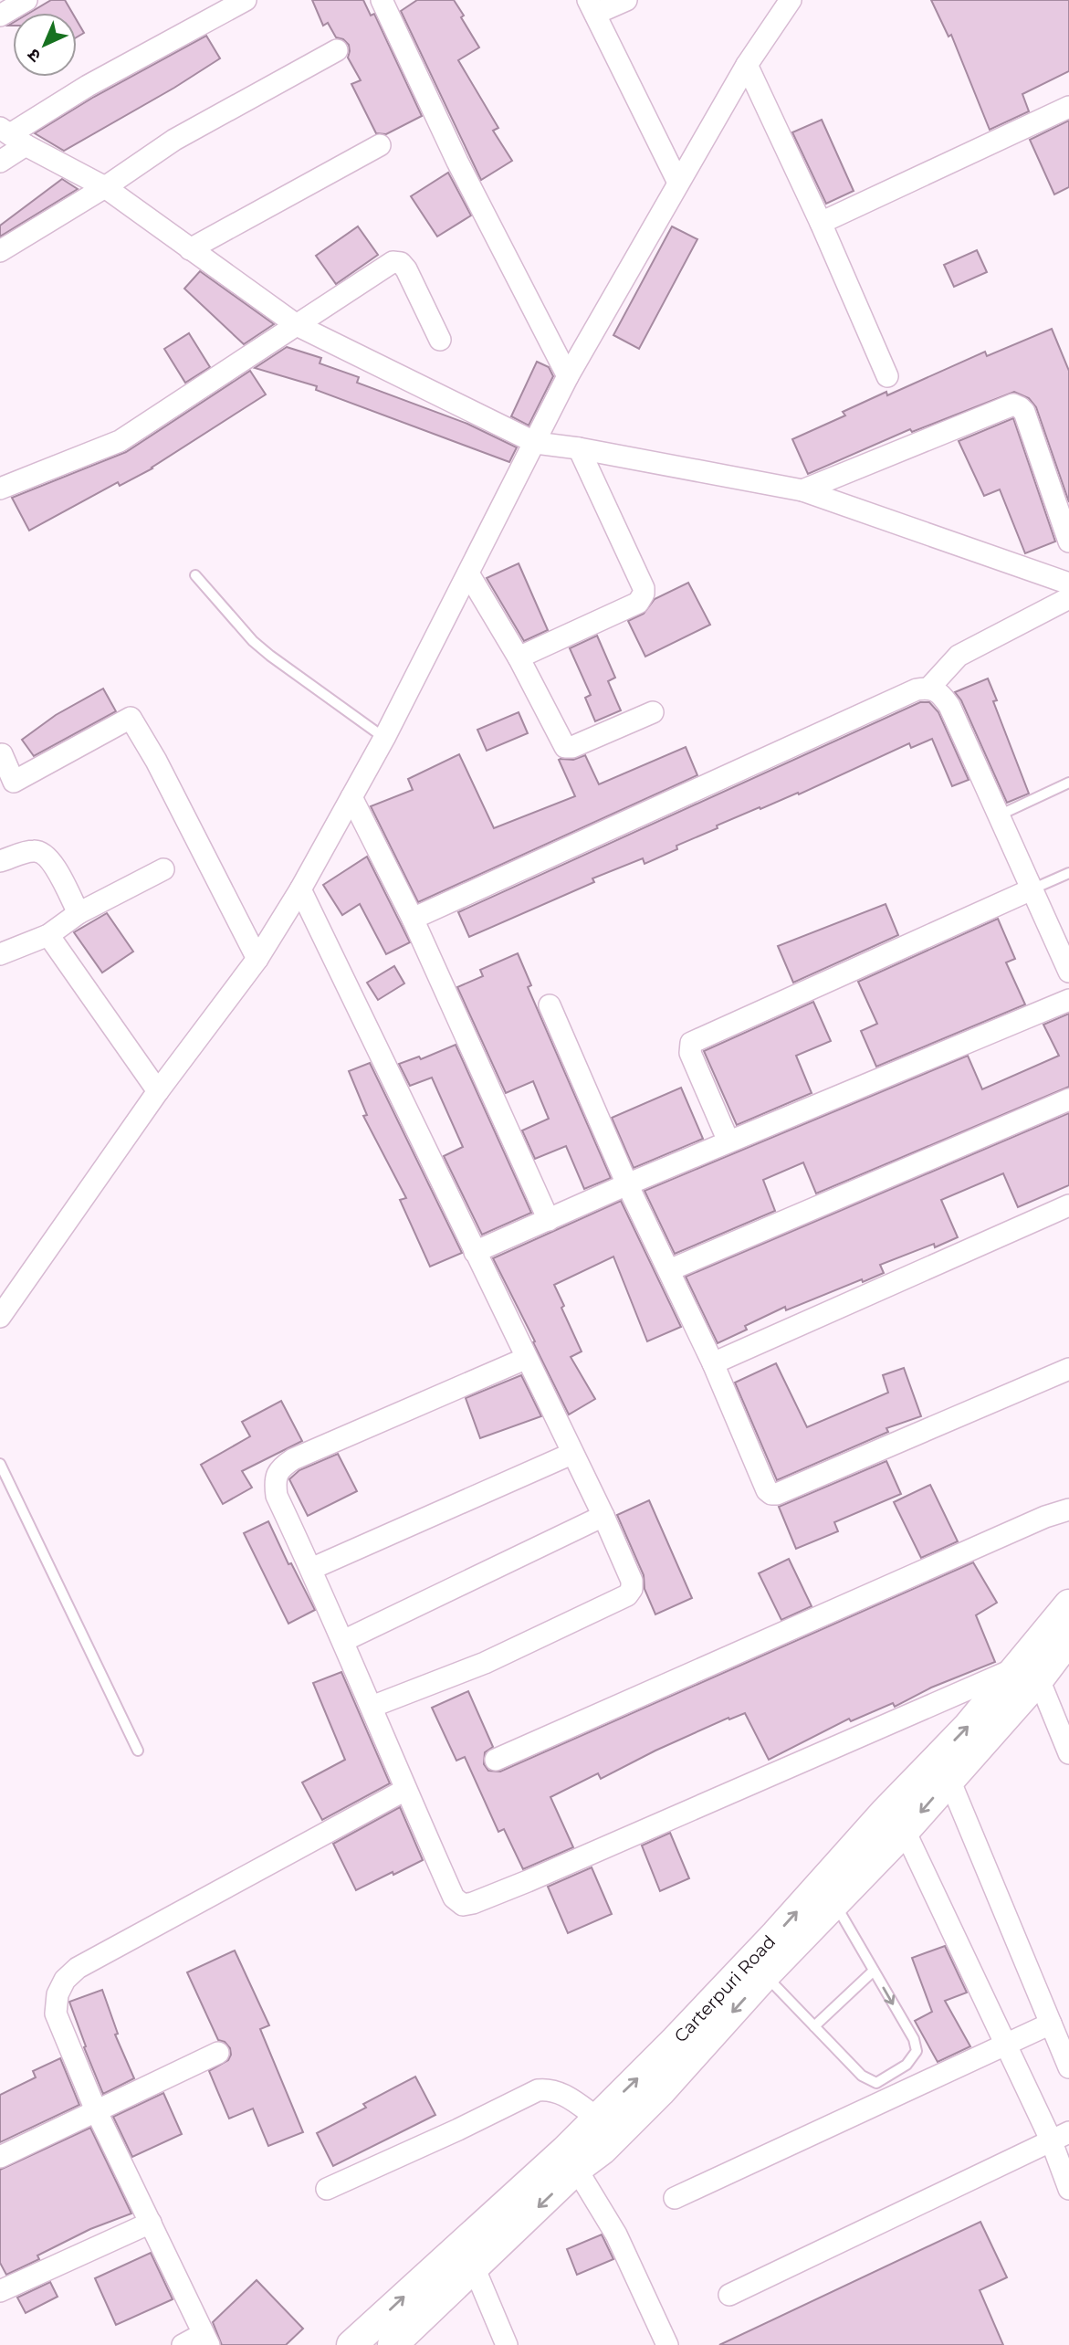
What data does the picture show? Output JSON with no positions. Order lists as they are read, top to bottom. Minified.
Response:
{"streets":{"main road":["Carterpuri Road"]},"north":"bottom left"}
